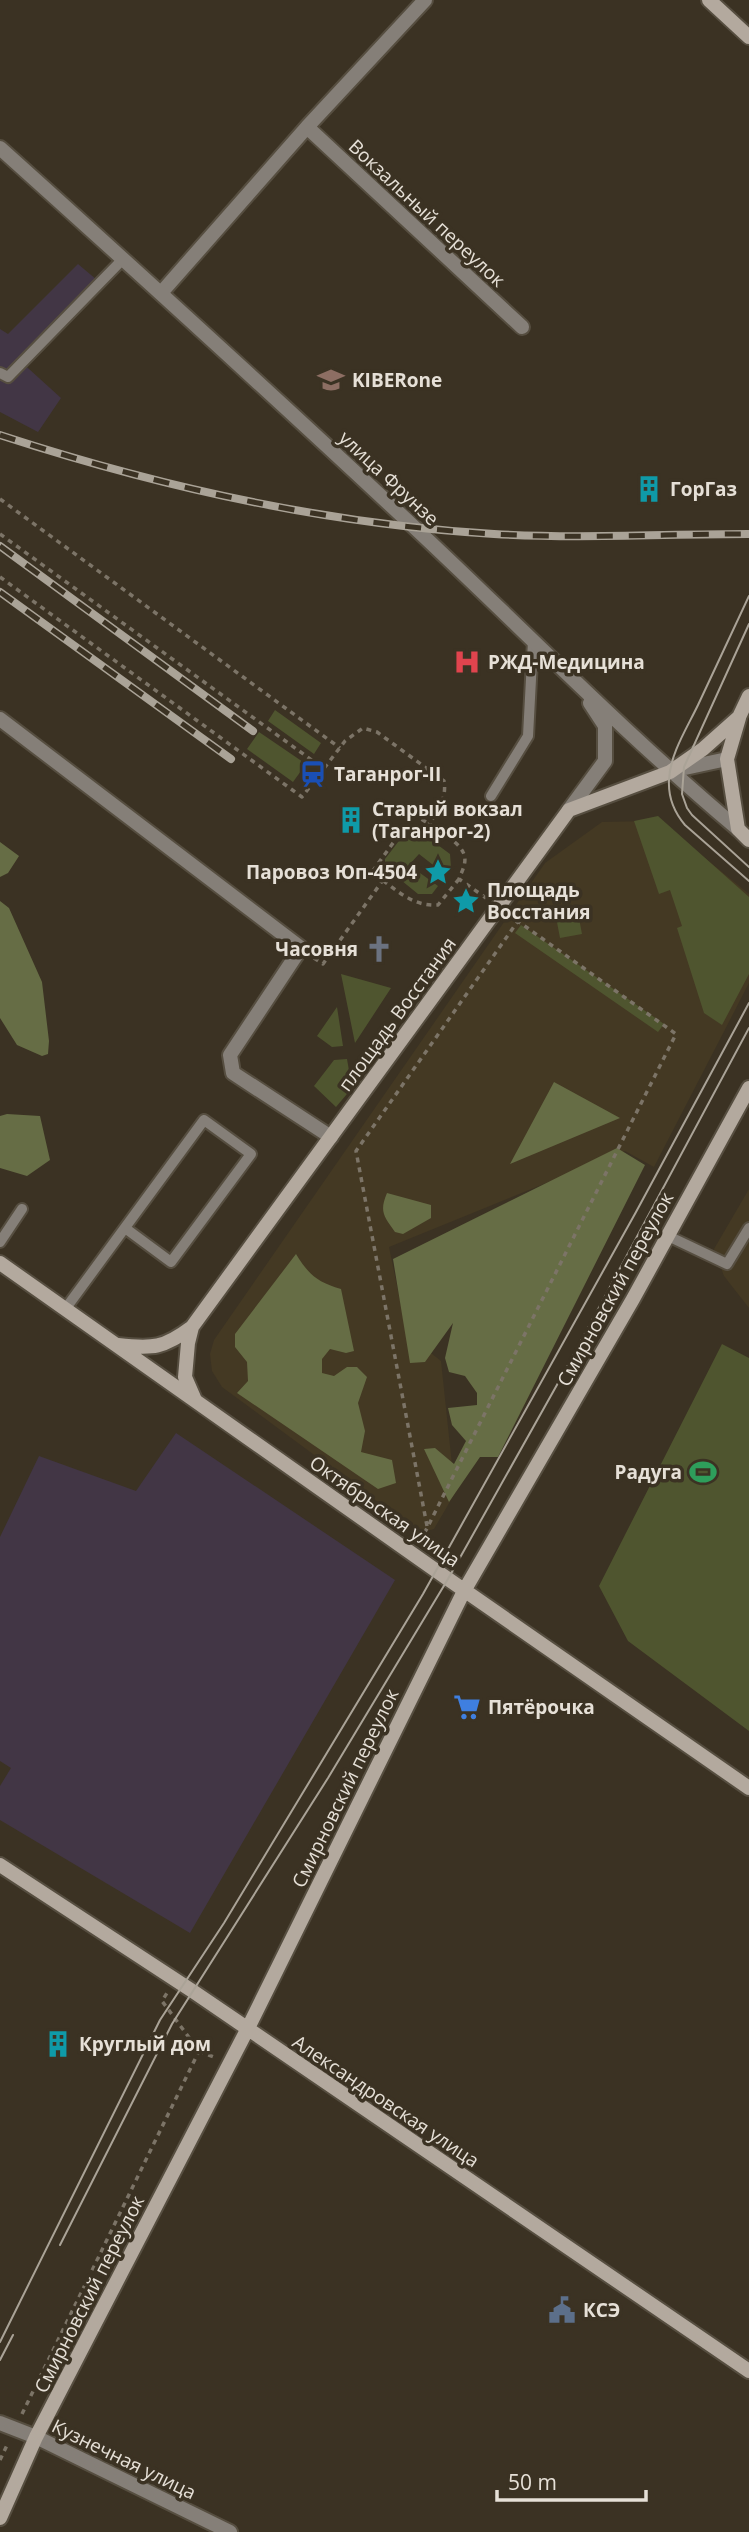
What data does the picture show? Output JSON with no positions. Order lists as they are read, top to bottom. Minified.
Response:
{"streets":{"main road":["площадь Восстания","Смирновский переулок","Октябрьская улица","Александровская улица"],"street":["Вокзальный переулок","улица Фрунзе","Кузнечная улица"]},"crossings":[["площадь Восстания","Октябрьская улица"],["Смирновский переулок","Октябрьская улица"],["Смирновский переулок","Александровская улица"],["Смирновский переулок","Кузнечная улица"]],"places":{"school or university":["KIBERone"],"building":["ГорГаз","Старый вокзал (Таганрог-2)","Круглый дом"],"hospital":["РЖД-Медицина"],"station":["Таганрог-II"],"place":["Паровоз Юп-4504","Площадь Восстания"],"church":["Часовня"],"sports":["Радуга"],"supermarket":["Пятёрочка"],"public building":["КСЭ"]},"scale_bar":"50 m"}
